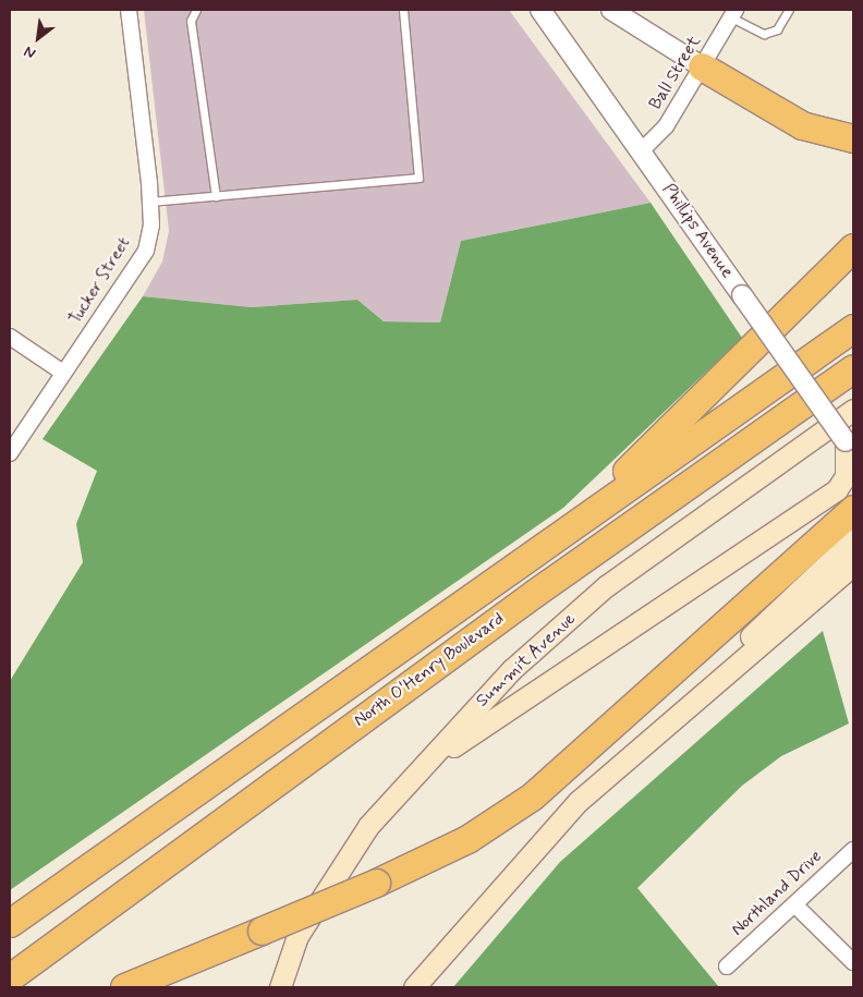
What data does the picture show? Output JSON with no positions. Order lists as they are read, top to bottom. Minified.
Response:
{"streets":{"highway":["North O'Henry Boulevard"],"main road":["Summit Avenue"],"street":["Ball Street","Phillips Avenue","Tucker Street","Northland Drive"]},"crossings":[["Ball Street","Phillips Avenue"]],"north":"bottom left"}
